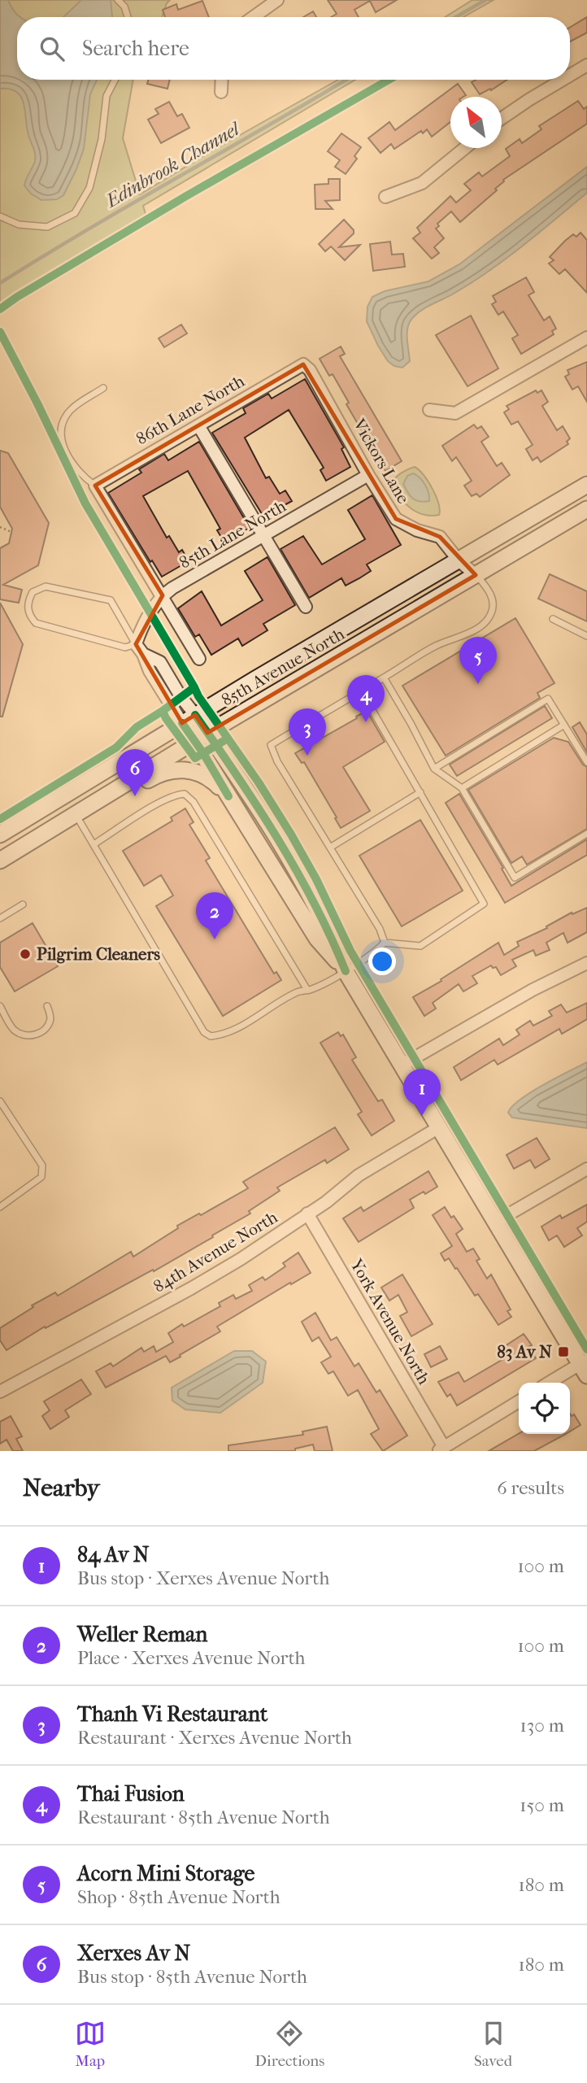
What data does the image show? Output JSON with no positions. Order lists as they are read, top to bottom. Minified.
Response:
{"streets":{"main road":["85th Avenue North"],"street":["86th Lane North","Vickors Lane","85th Lane North","84th Avenue North","York Avenue North"]},"crossings":[["86th Lane North","Vickors Lane"],["Vickors Lane","85th Lane North"],["Vickors Lane","85th Avenue North"],["84th Avenue North","York Avenue North"]],"water":["Edinbrook Channel"],"places":{"other":["Pilgrim Cleaners"],"transit":["83 Av N"]},"north":"top left","page":{"search":"Search here","pins":["5","4","3","6","2","1"],"heading":["Nearby","6 results"],"list":[{"mark":"1","name":"84 Av N","note":"Bus stop · Xerxes Avenue North","value":"100 m"},{"mark":"2","name":"Weller Reman","note":"Place · Xerxes Avenue North","value":"100 m"},{"mark":"3","name":"Thanh Vi Restaurant","note":"Restaurant · Xerxes Avenue North","value":"130 m"},{"mark":"4","name":"Thai Fusion","note":"Restaurant · 85th Avenue North","value":"150 m"},{"mark":"5","name":"Acorn Mini Storage","note":"Shop · 85th Avenue North","value":"180 m"},{"mark":"6","name":"Xerxes Av N","note":"Bus stop · 85th Avenue North","value":"180 m"}],"nav":["Map","Directions","Saved"]}}
